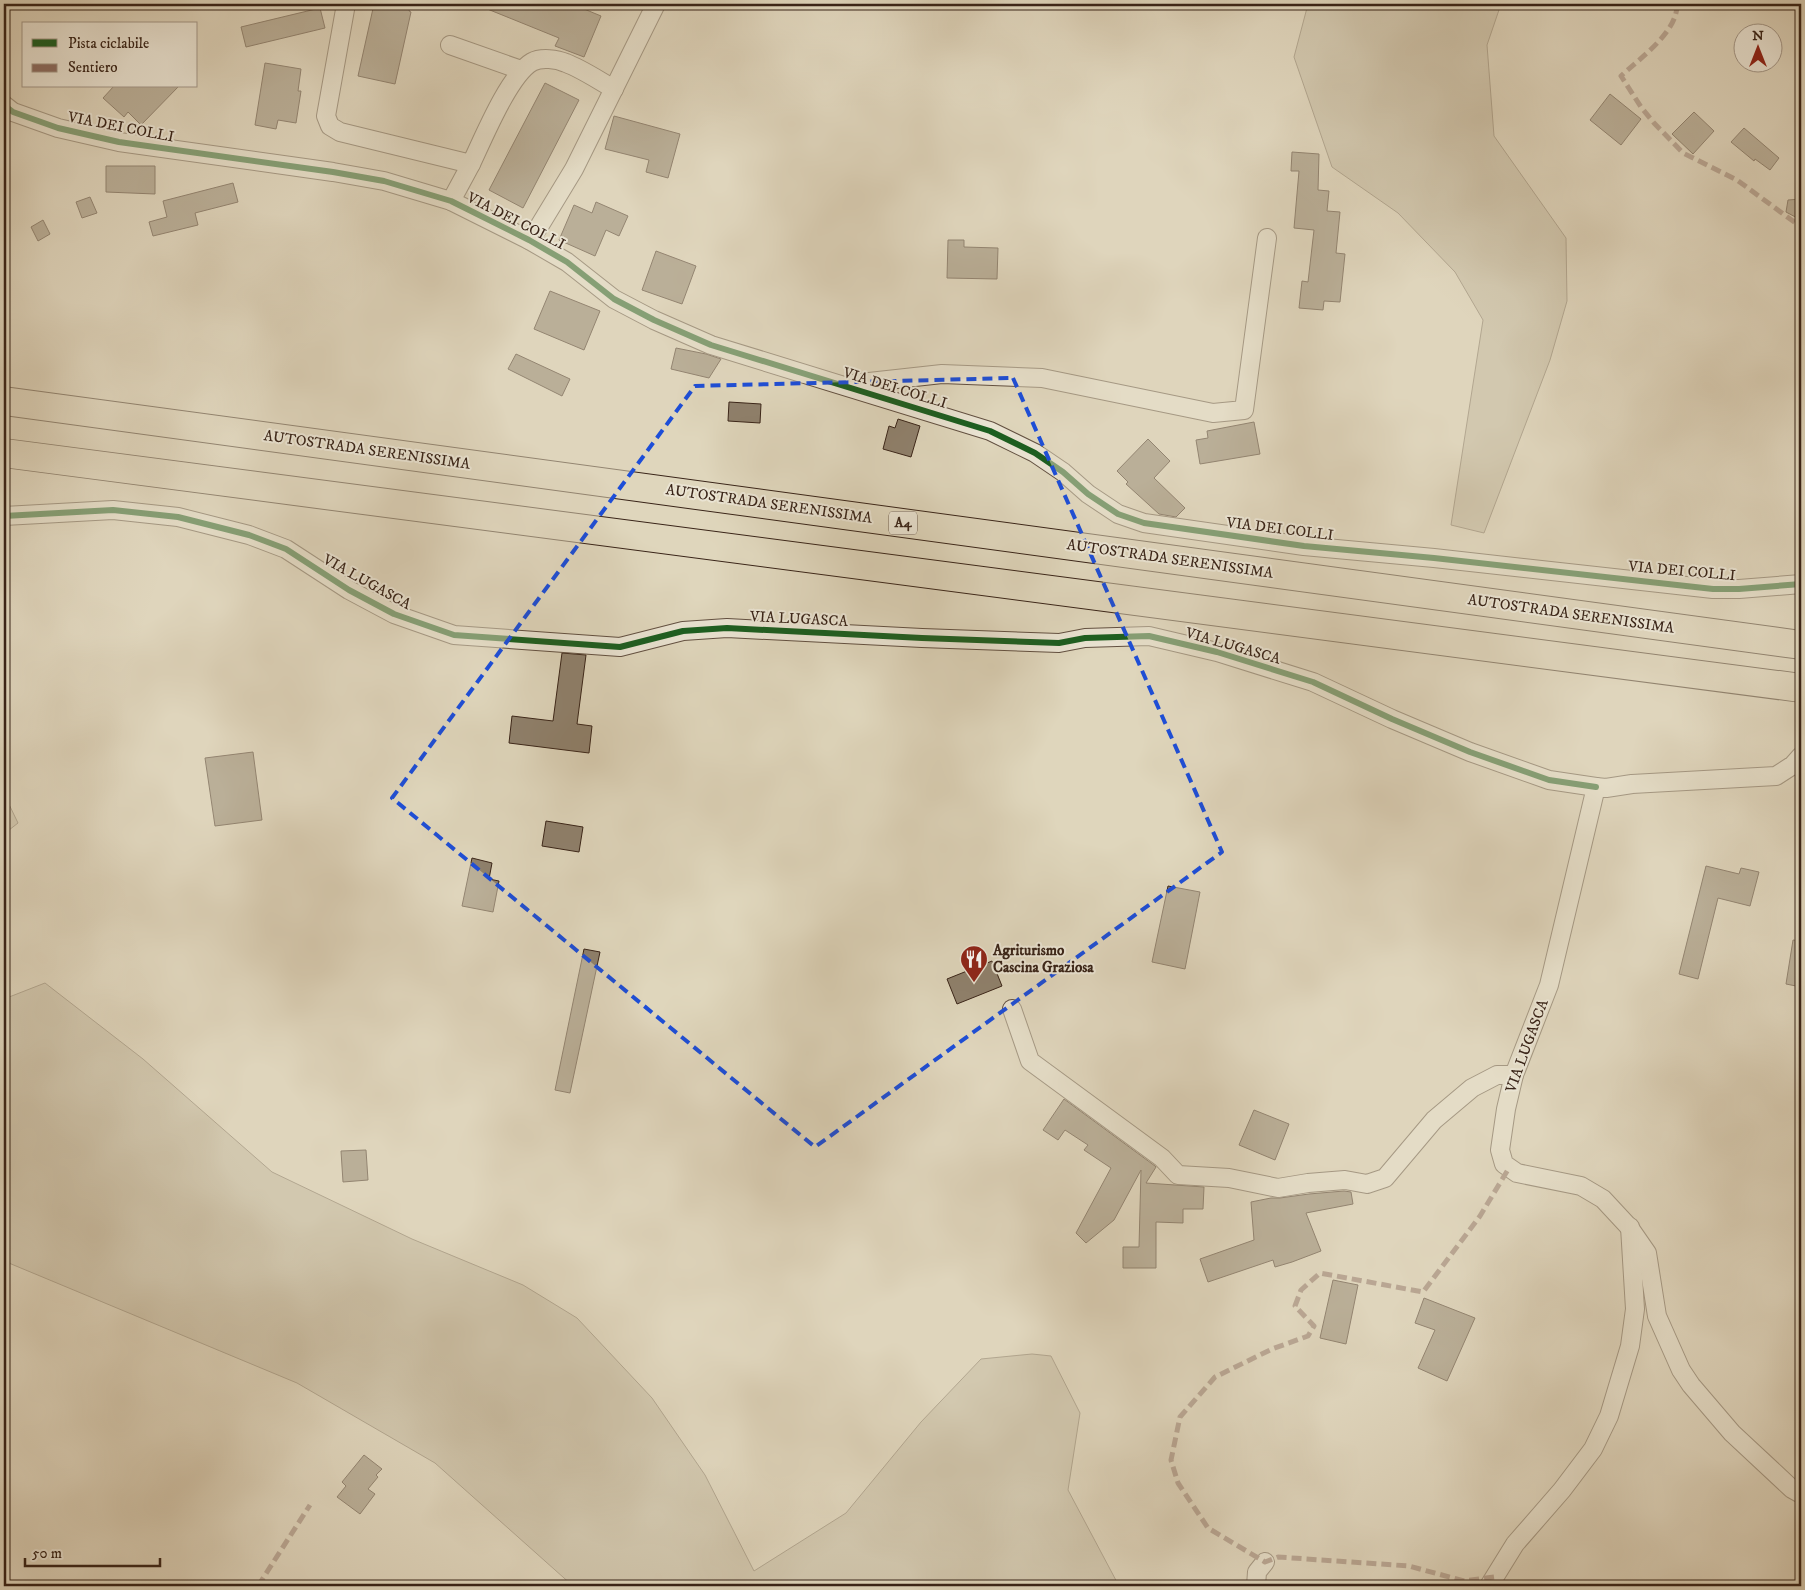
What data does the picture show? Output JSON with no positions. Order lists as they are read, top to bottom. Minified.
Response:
{"streets":{"highway":["AUTOSTRADA SERENISSIMA","A4"],"street":["VIA DEI COLLI","VIA LUGASCA"]},"places":{"restaurant":["Agriturismo Cascina Graziosa"]},"legend":["Pista ciclabile","Sentiero"],"scale_bar":"50 m","north":"top"}
